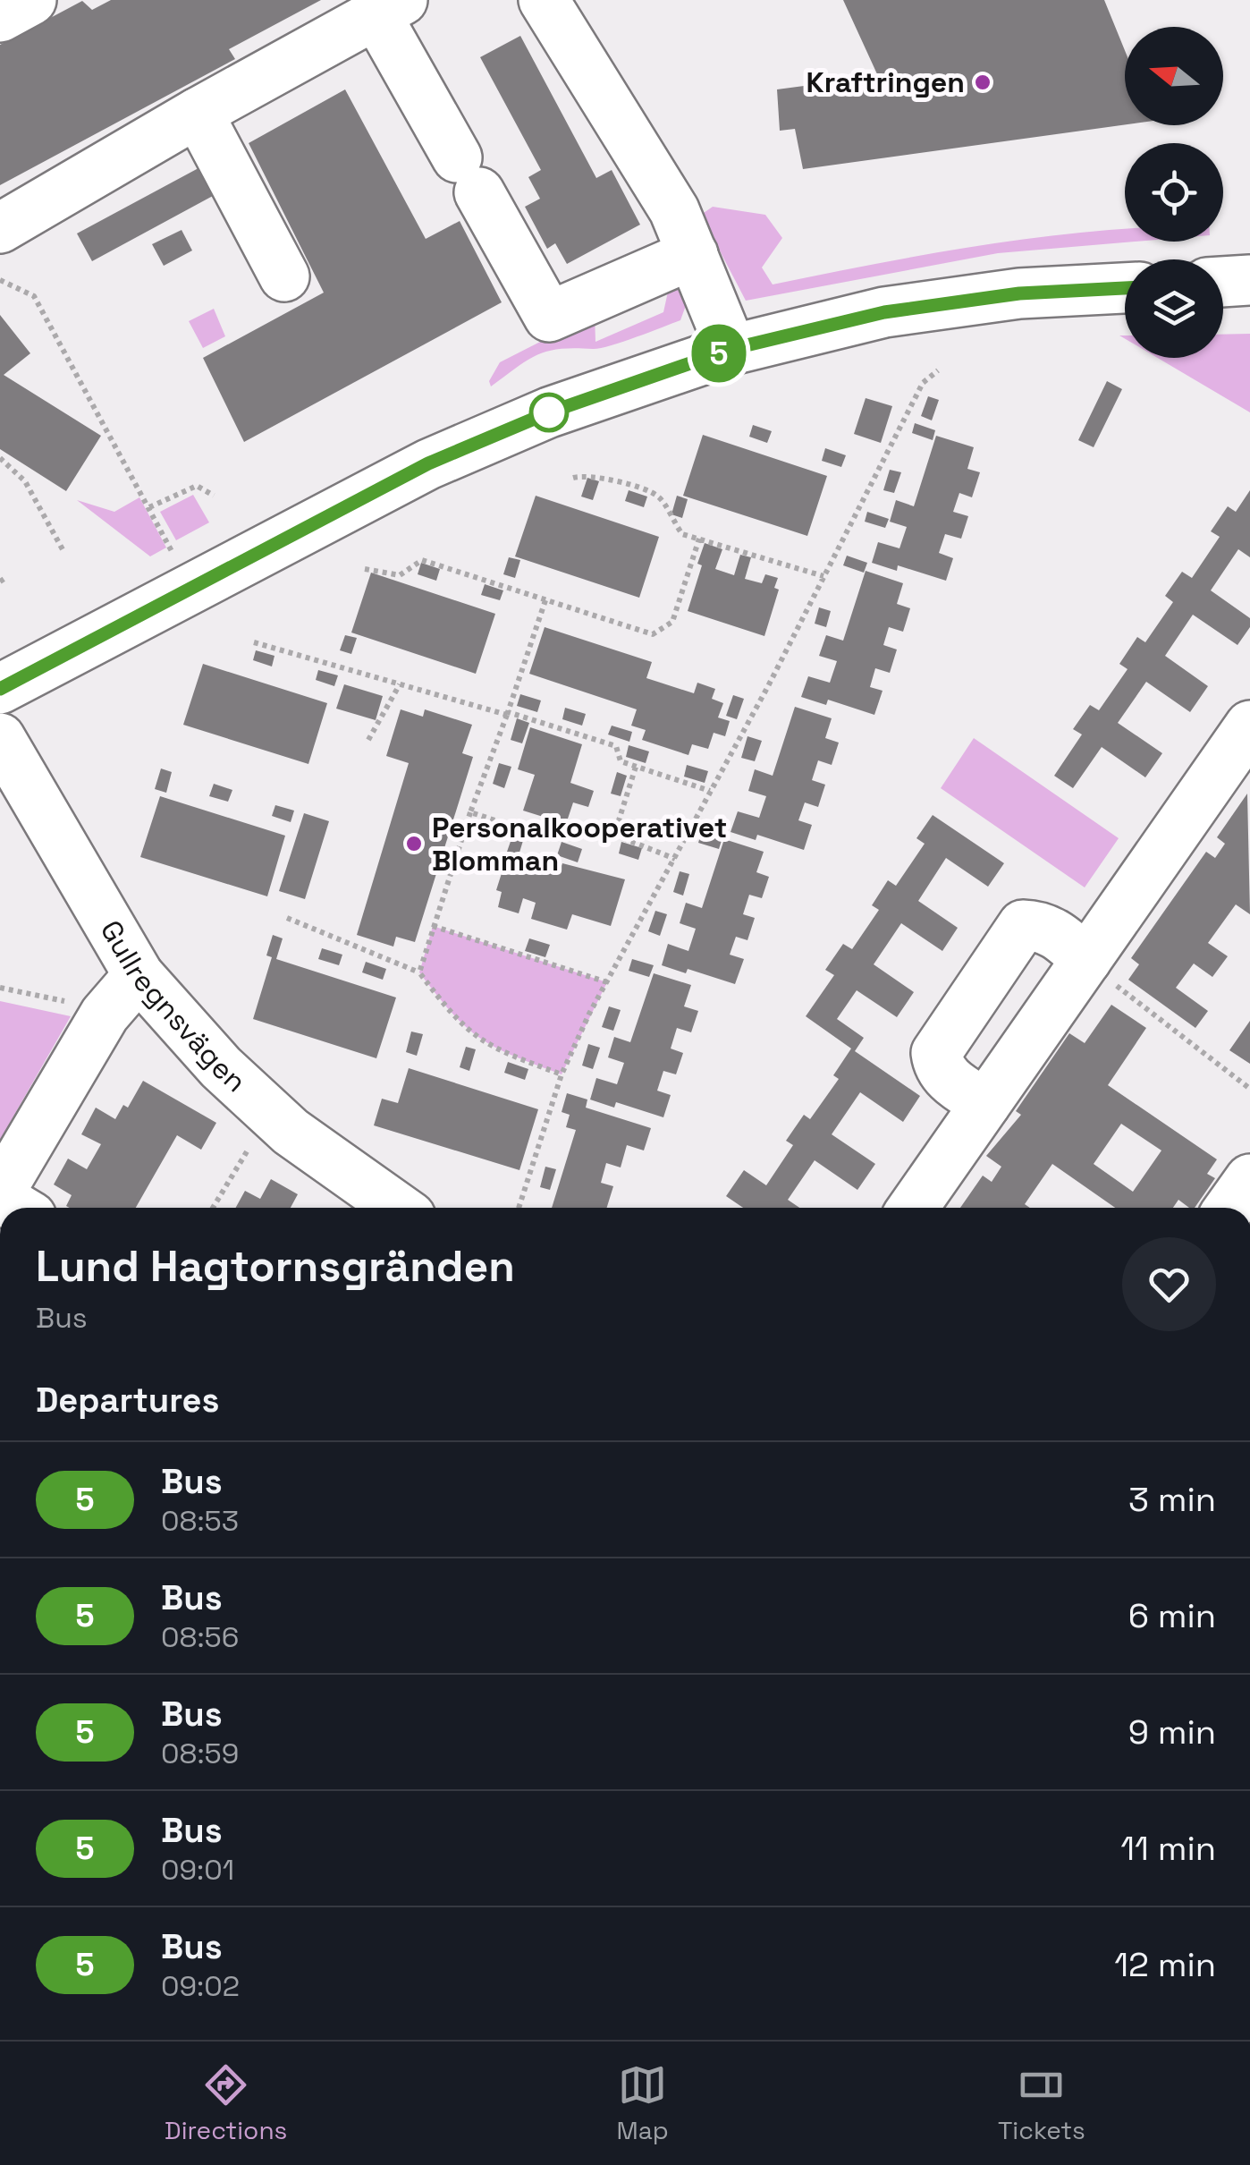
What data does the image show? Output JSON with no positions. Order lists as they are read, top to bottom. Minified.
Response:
{"streets":{"street":["Gullregnsvägen"]},"places":["Kraftringen","Personalkooperativet Blomman"],"lines":["bus line 5"],"north":"left","page":{"on_map":"5","heading":[["Lund Hagtornsgränden","Bus"],"Departures"],"list":[{"mark":"5","name":"Bus","note":"08:53","value":"3 min"},{"mark":"5","name":"Bus","note":"08:56","value":"6 min"},{"mark":"5","name":"Bus","note":"08:59","value":"9 min"},{"mark":"5","name":"Bus","note":"09:01","value":"11 min"},{"mark":"5","name":"Bus","note":"09:02","value":"12 min"}],"tabs":["Directions","Map","Tickets"]}}
